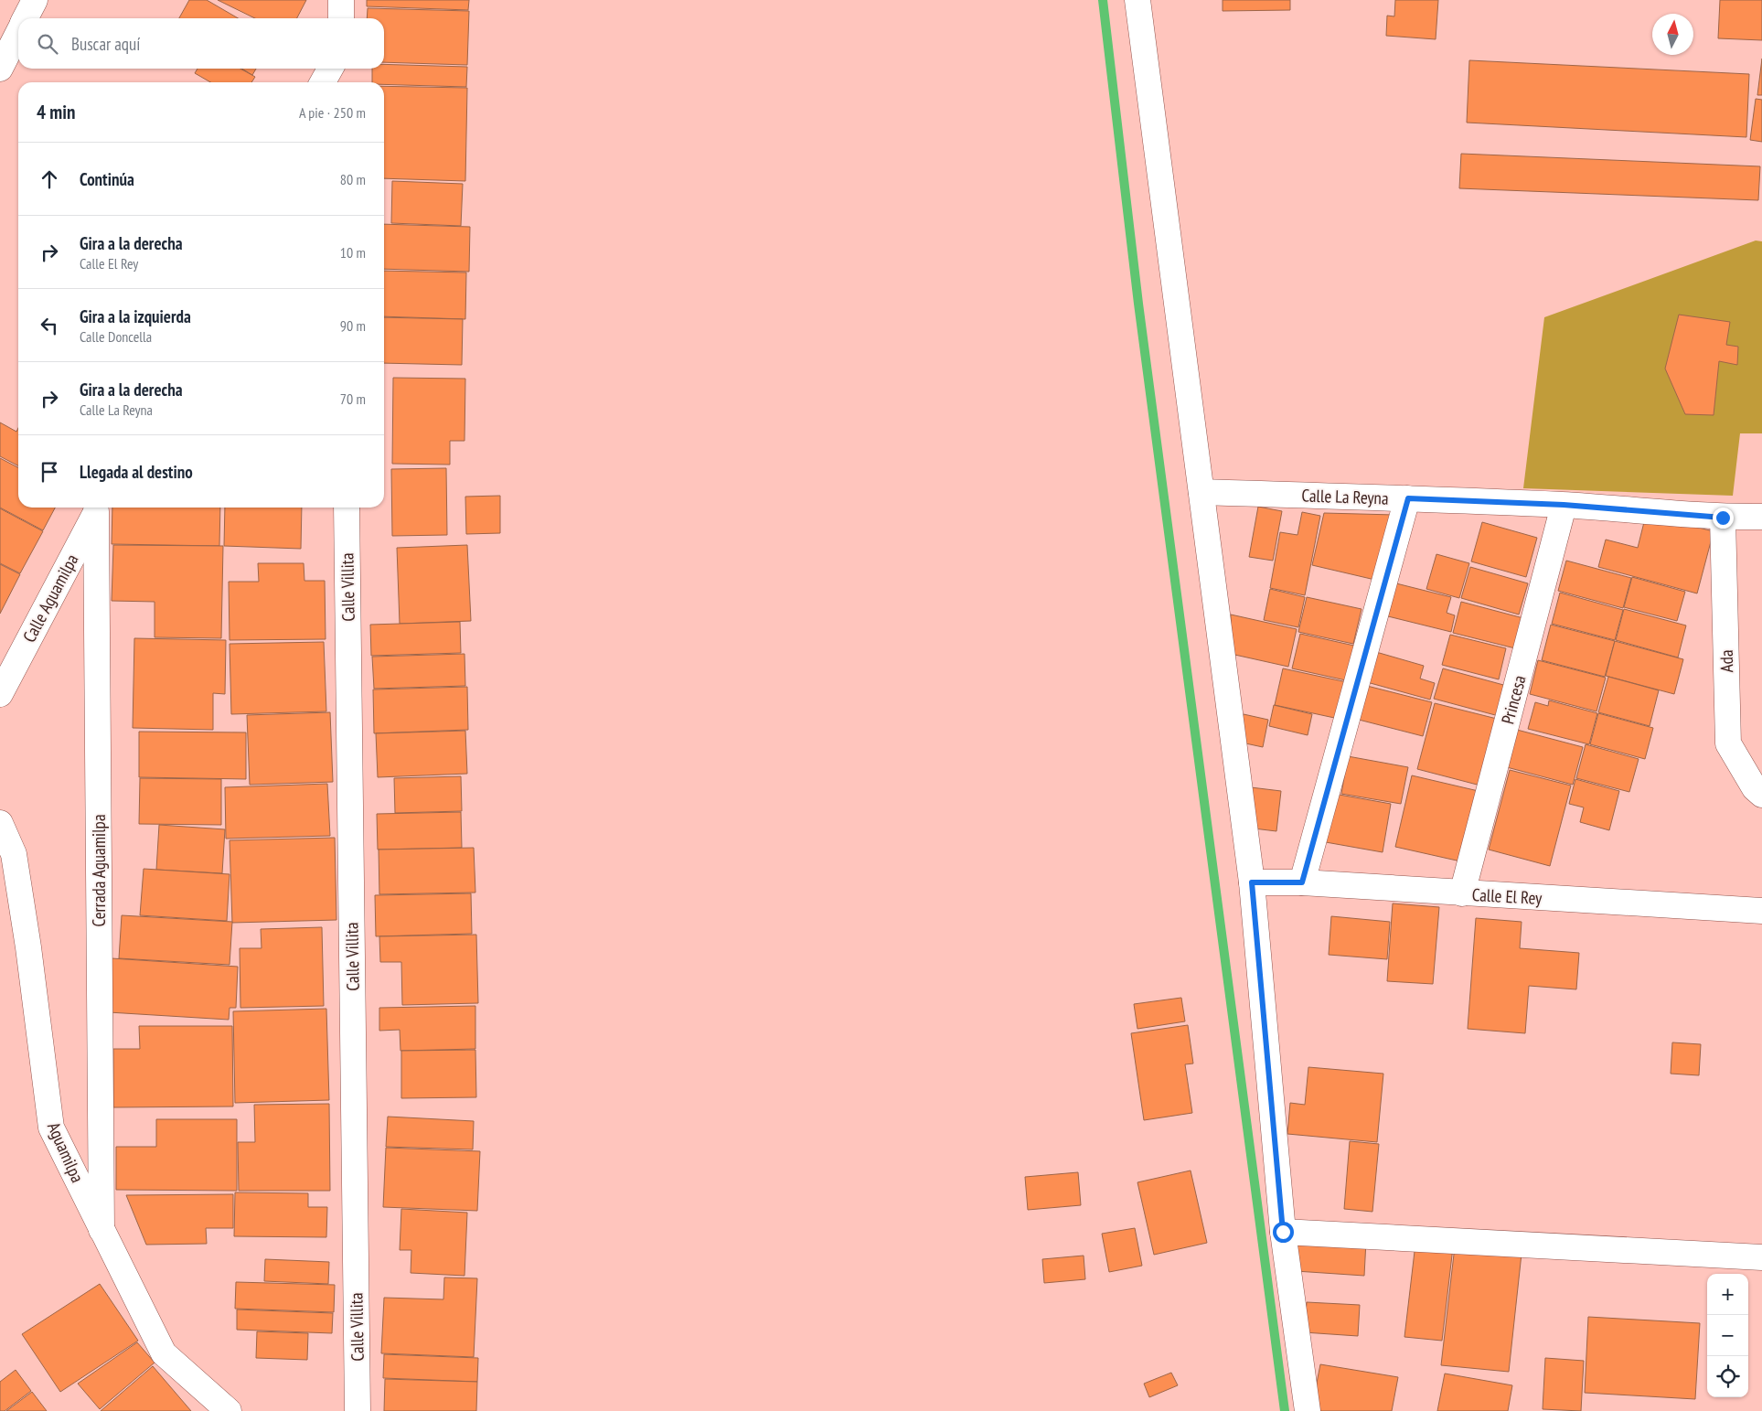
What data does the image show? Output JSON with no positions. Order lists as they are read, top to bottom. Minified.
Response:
{"streets":{"street":["Calle La Reyna","Calle Villita","Calle Aguamilpa","Ada","Princesa","Cerrada Aguamilpa","Calle El Rey","Aguamilpa"]},"crossings":[["Calle La Reyna","Ada"],["Calle La Reyna","Princesa"],["Princesa","Calle El Rey"],["Cerrada Aguamilpa","Aguamilpa"]],"north":"top","page":{"search":"Buscar aquí","heading":["4 min","A pie · 250 m"],"list":[["Continúa","80 m"],["Gira a la derecha","Calle El Rey","10 m"],["Gira a la izquierda","Calle Doncella","90 m"],["Gira a la derecha","Calle La Reyna","70 m"],"Llegada al destino"],"map_buttons":["+","−"]}}
